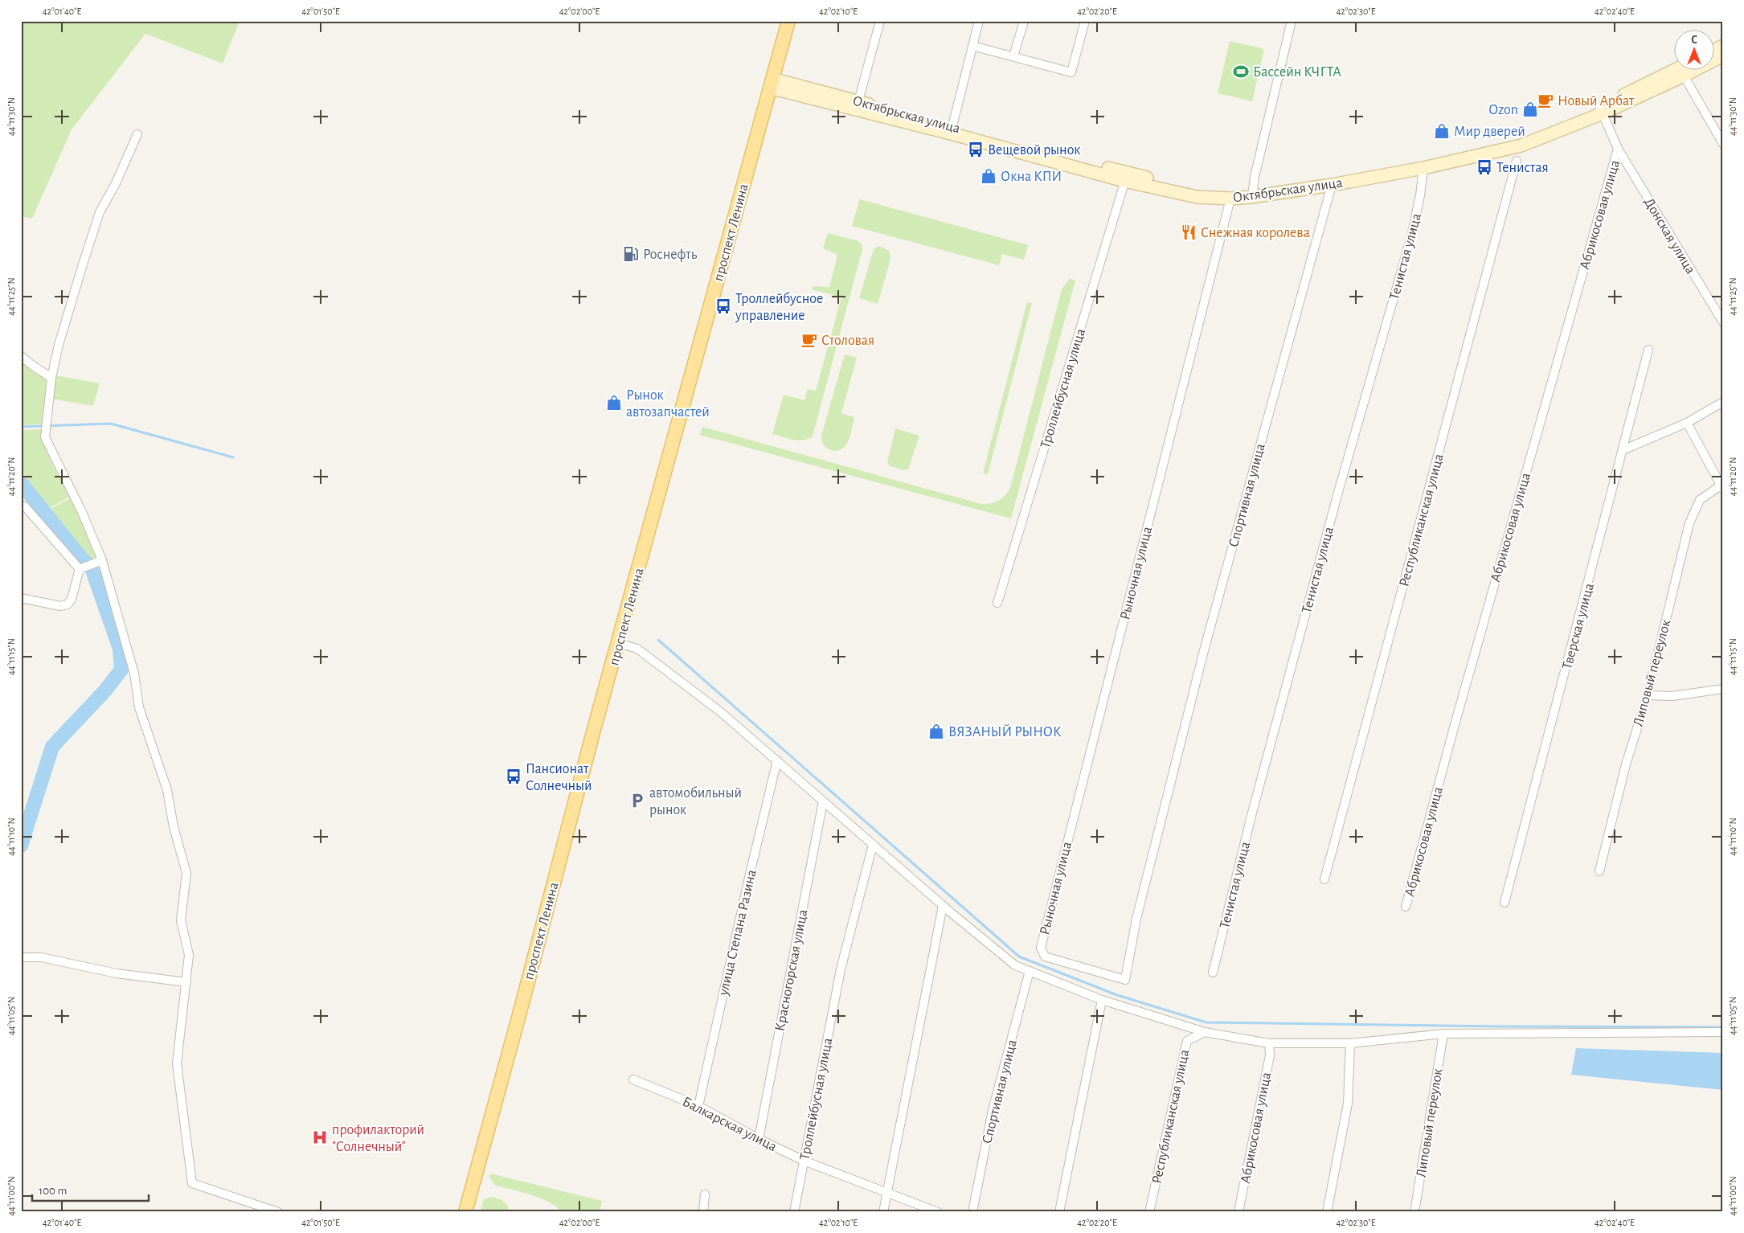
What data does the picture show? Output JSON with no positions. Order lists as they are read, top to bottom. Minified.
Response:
{"streets":{"main road":["Октябрьская улица","проспект Ленина"],"street":["Абрикосовая улица","Донская улица","Тенистая улица","Троллейбусная улица","Спортивная улица","Республиканская улица","Рыночная улица","Тверская улица","Липовый переулок","улица Степана Разина","Красногорская улица","Балкарская улица"]},"crossings":[["Октябрьская улица","проспект Ленина"],["Октябрьская улица","Донская улица"],["Октябрьская улица","Тенистая улица"],["Октябрьская улица","Троллейбусная улица"],["Октябрьская улица","Спортивная улица"],["Октябрьская улица","Рыночная улица"],["Абрикосовая улица","Донская улица"],["Троллейбусная улица","Балкарская улица"],["Спортивная улица","Рыночная улица"],["улица Степана Разина","Балкарская улица"],["Красногорская улица","Балкарская улица"]],"places":{"sports":["Бассейн КЧГТА"],"cafe":["Новый Арбат","Столовая"],"shop":["Ozon","Мир дверей","Окна КПИ","Рынок автозапчастей","ВЯЗАНЫЙ РЫНОК"],"bus stop":["Вещевой рынок","Тенистая","Троллейбусное управление","Пансионат Солнечный"],"restaurant":["Снежная королева"],"fuel station":["Роснефть"],"parking":["автомобильный рынок"],"hospital":["профилакторий \"Солнечный\""]},"scale_bar":"100 m","north":"top","coordinates":["42°01'40\"E","42°01'50\"E","42°02'00\"E","42°02'10\"E","42°02'20\"E","42°02'30\"E","42°02'40\"E","44°11'30\"N","44°11'25\"N","44°11'20\"N","44°11'15\"N","44°11'10\"N","44°11'05\"N","44°11'00\"N"]}
